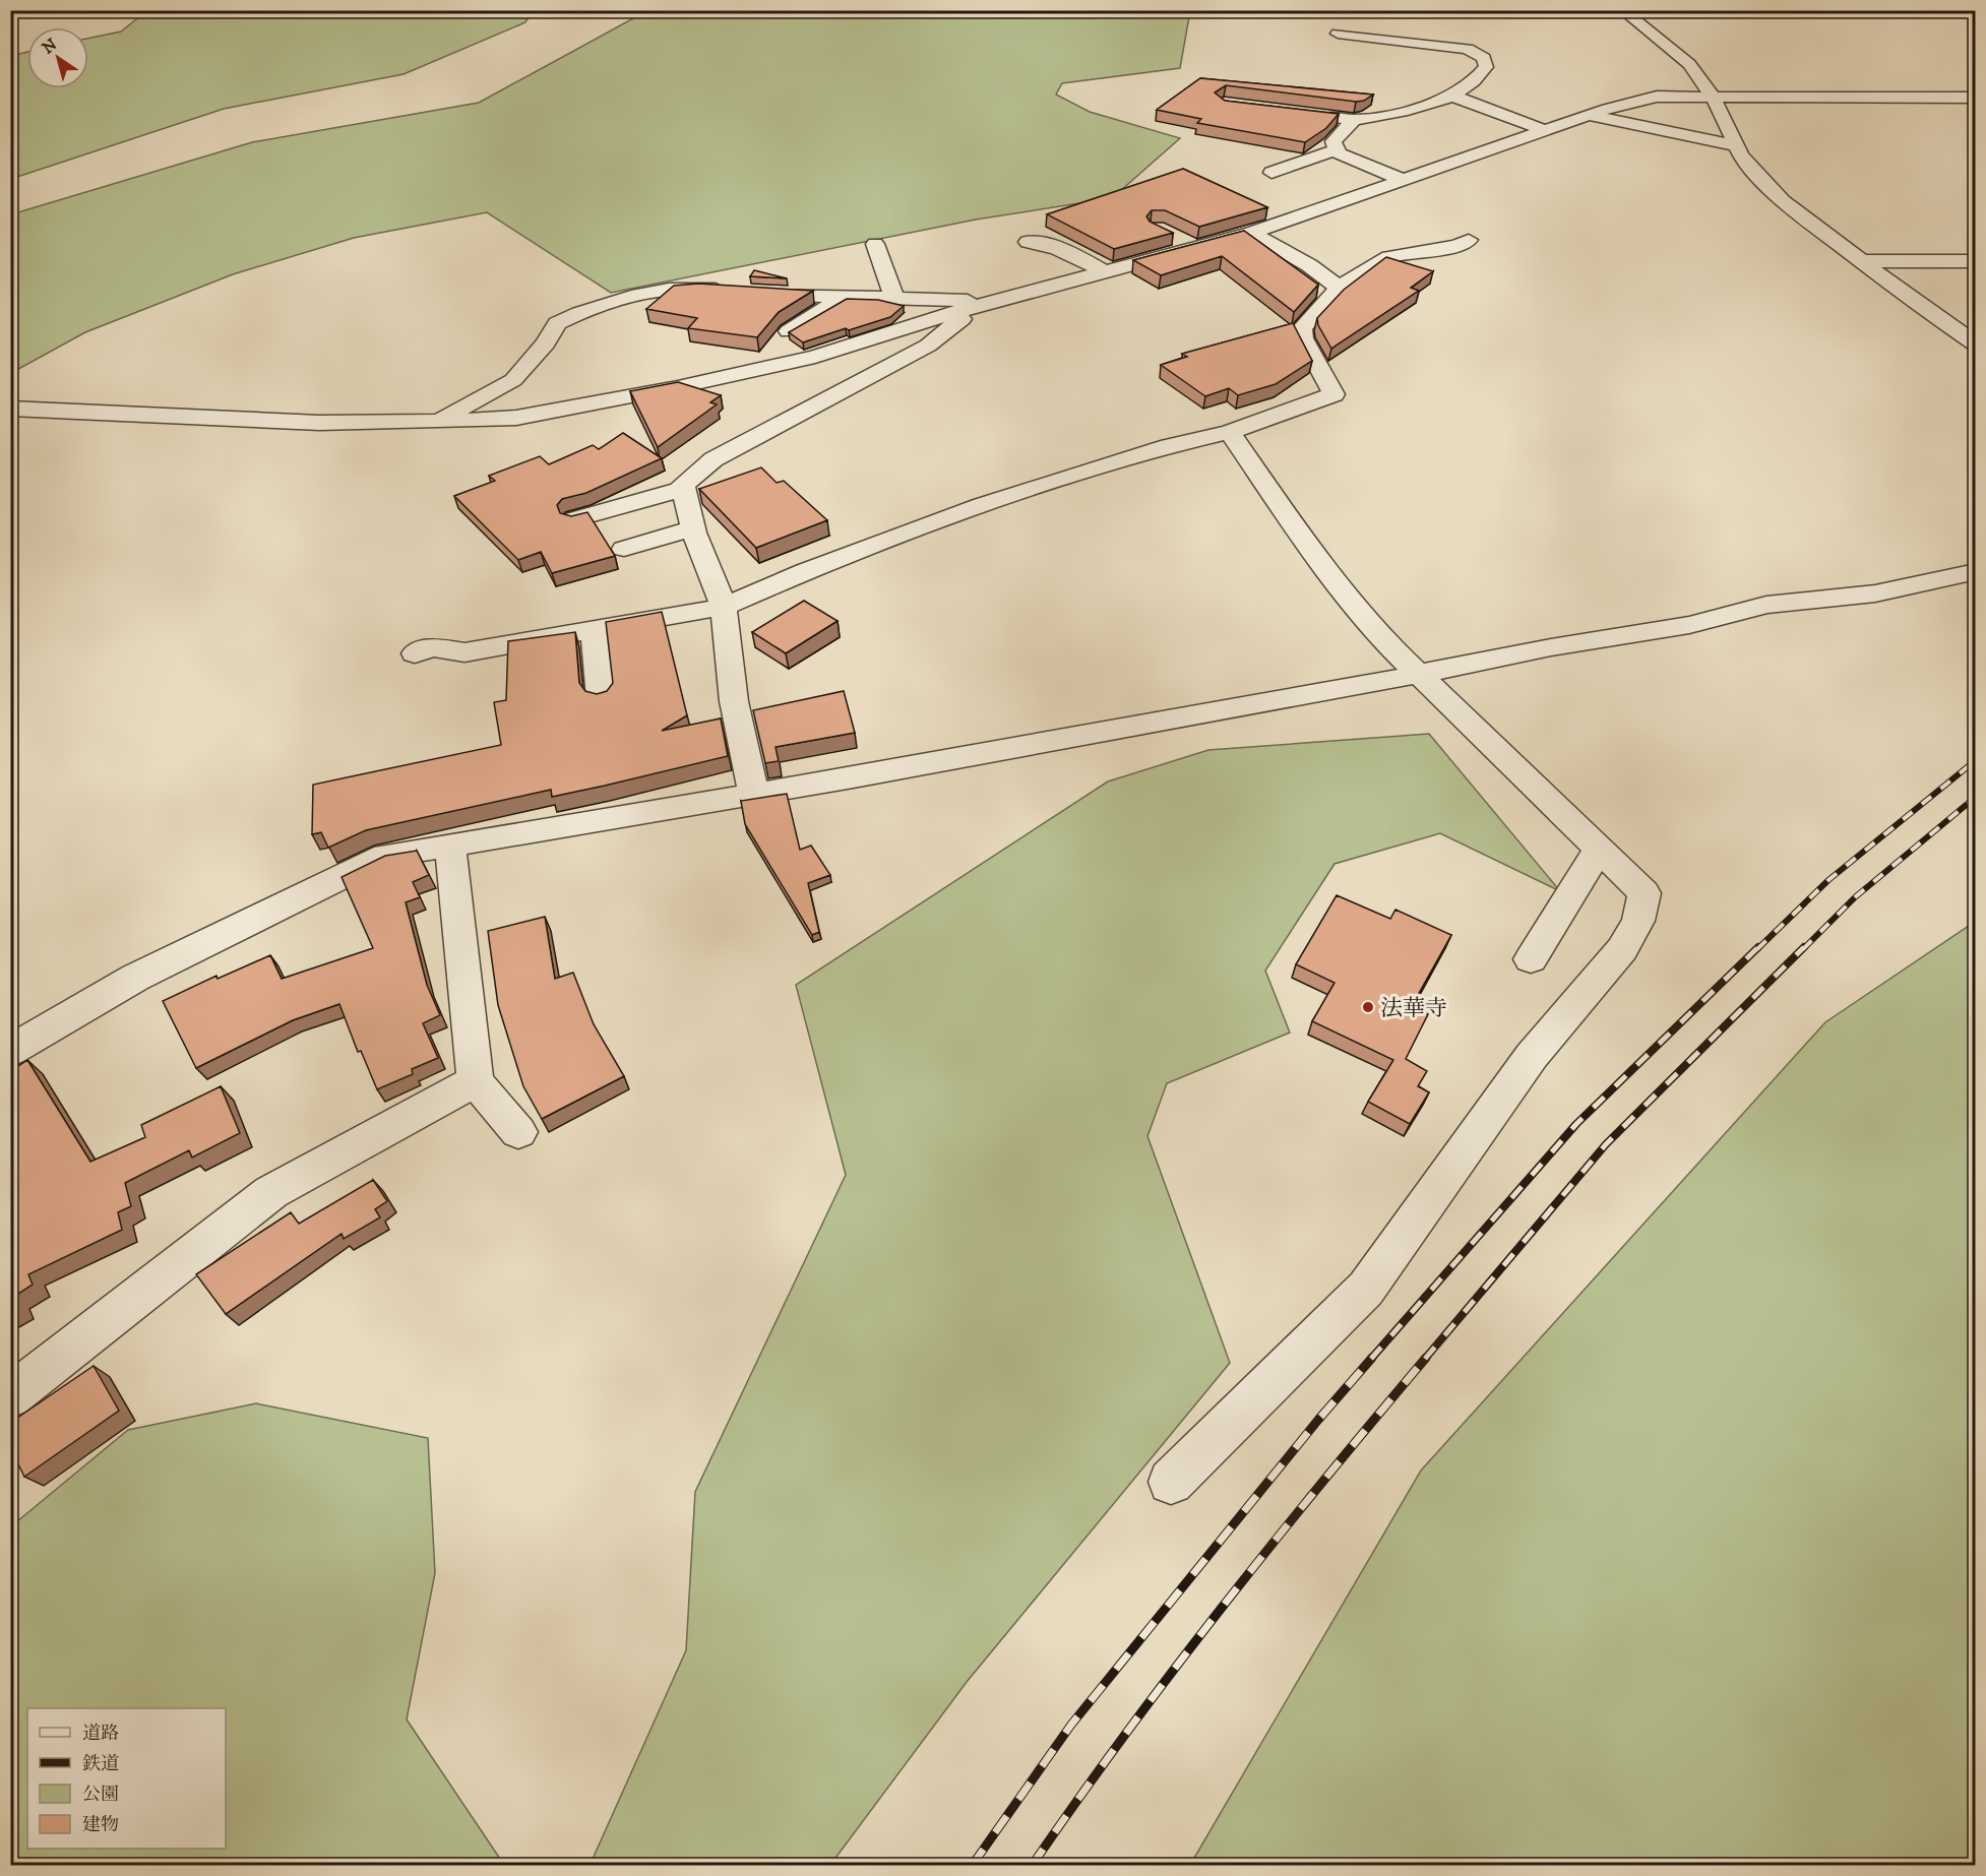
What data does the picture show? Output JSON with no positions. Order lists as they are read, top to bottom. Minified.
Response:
{"places":["法華寺"],"legend":["道路","鉄道","公園","建物"],"north":"top left"}
